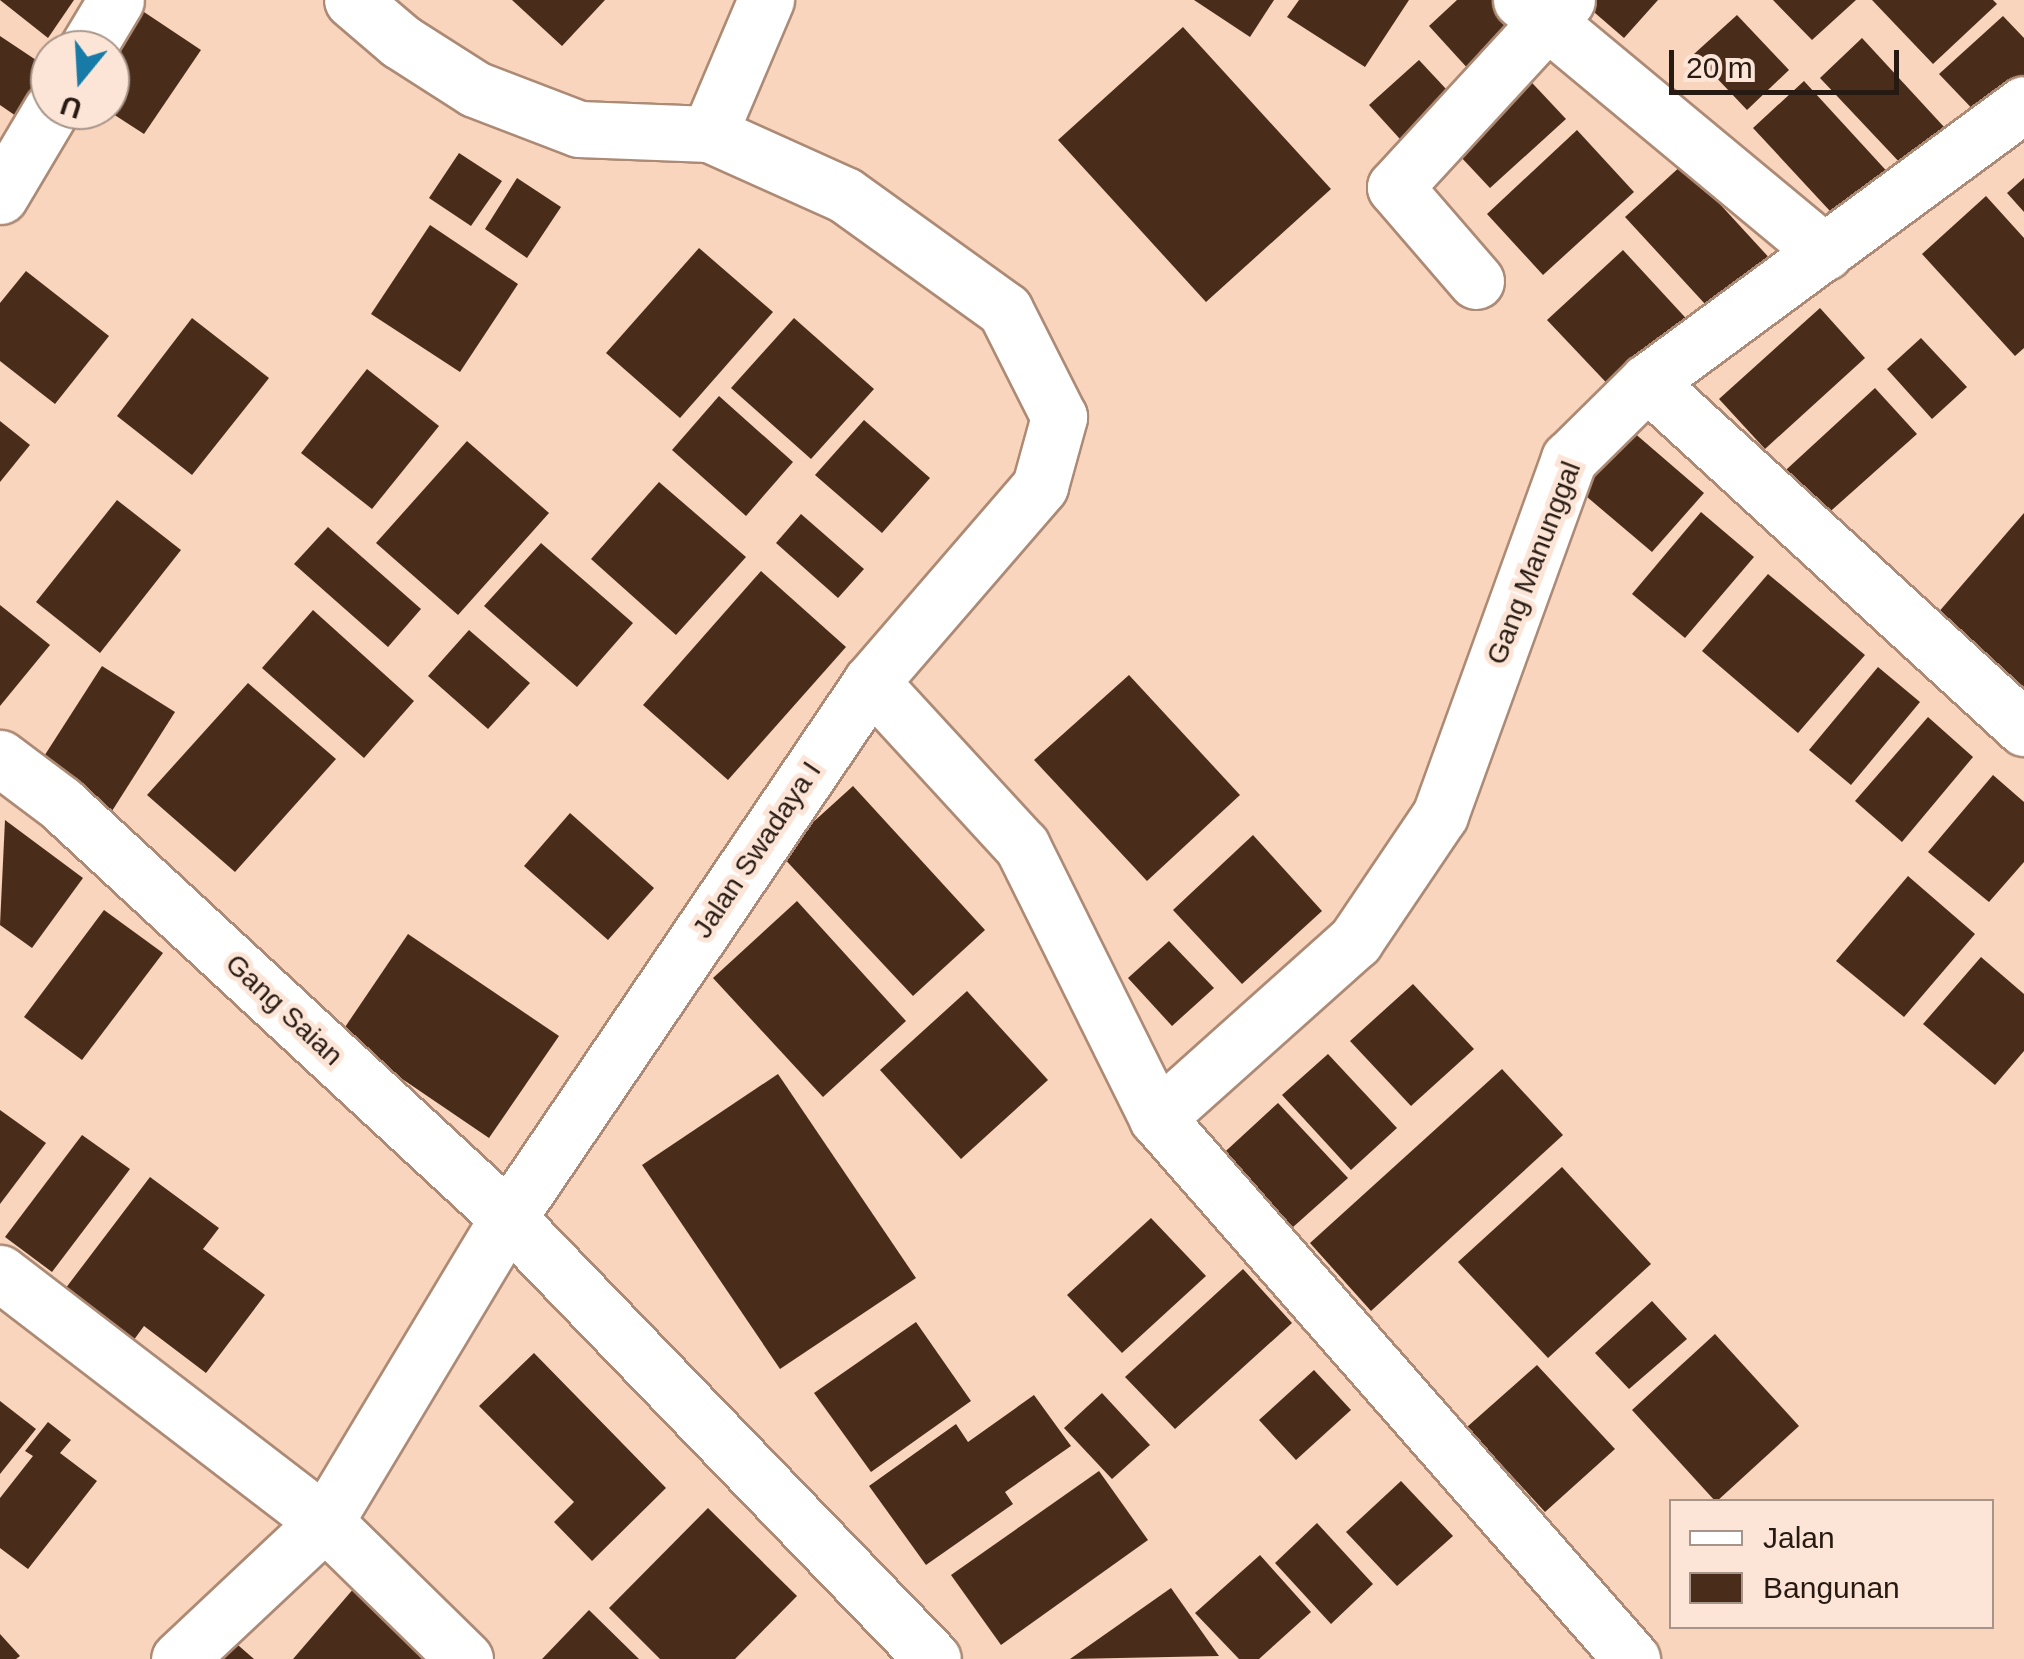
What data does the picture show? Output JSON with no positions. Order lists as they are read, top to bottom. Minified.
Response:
{"streets":{"street":["Gang Manunggal","Jalan Swadaya I","Gang Saian"]},"crossings":[["Jalan Swadaya I","Gang Saian"]],"legend":["Jalan","Bangunan"],"scale_bar":"20 m","north":"bottom"}
